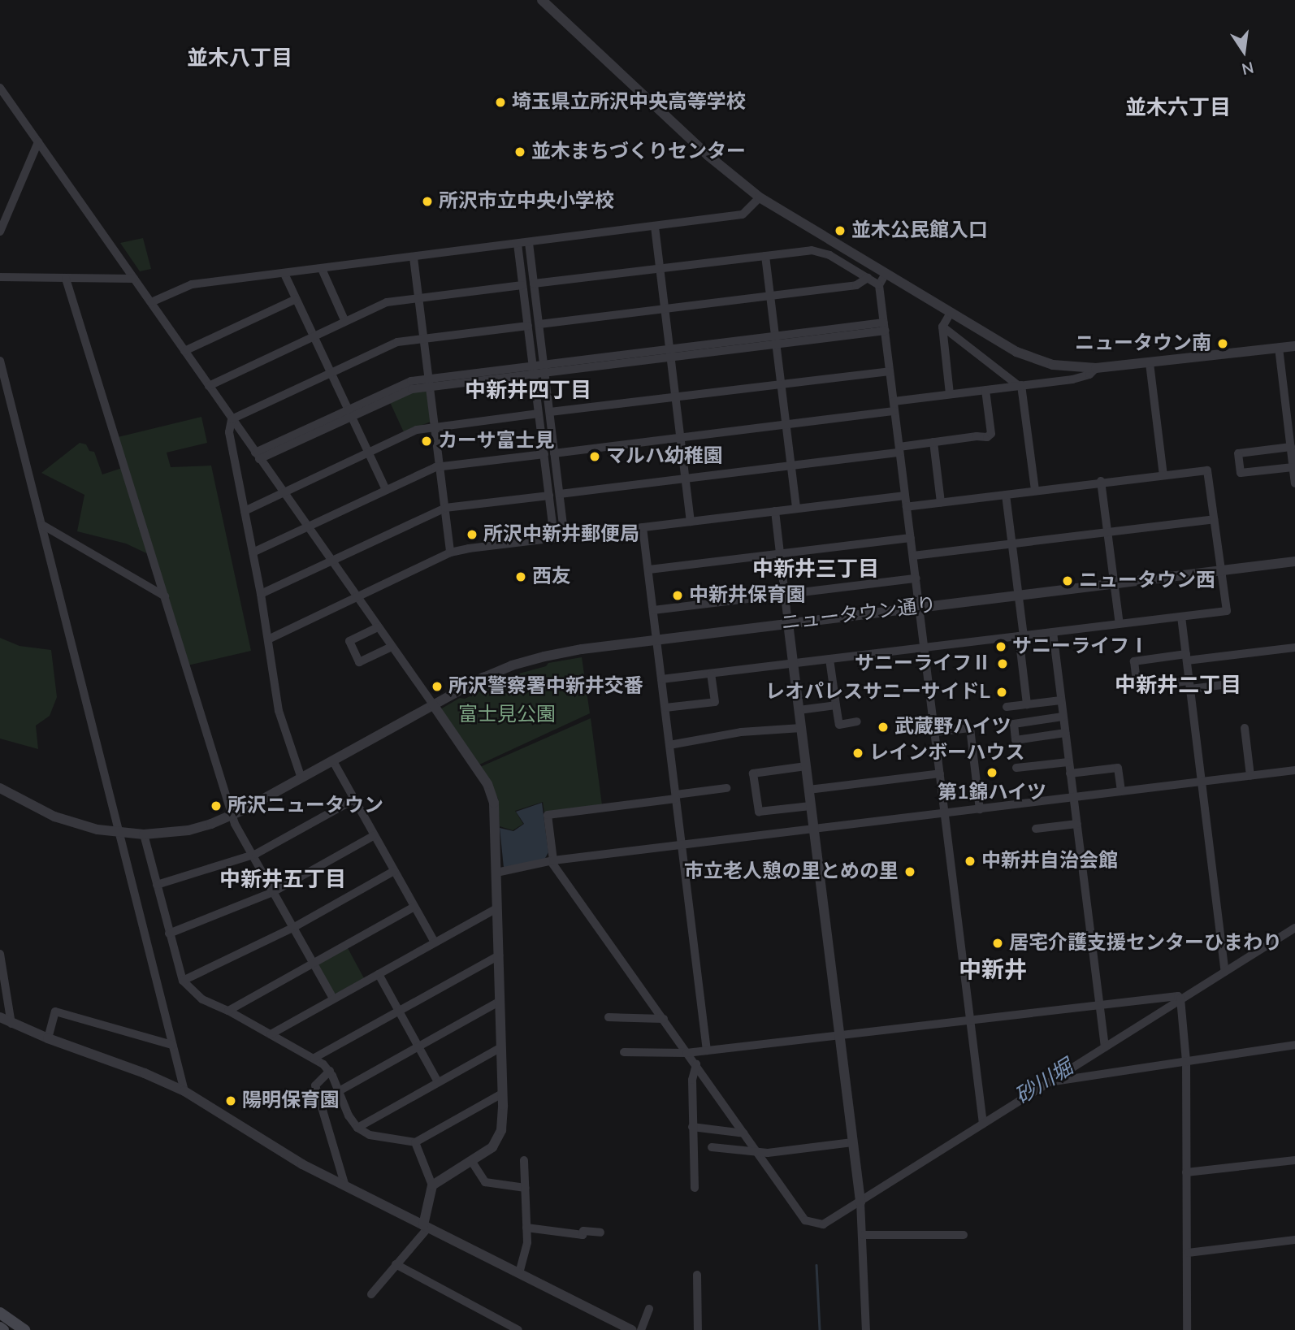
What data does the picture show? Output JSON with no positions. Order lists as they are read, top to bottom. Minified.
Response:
{"streets":{"street":["ニュータウン通り"]},"districts":["並木八丁目","並木六丁目","中新井四丁目","中新井三丁目","中新井二丁目","中新井五丁目","中新井"],"water":["砂川堀"],"parks":["富士見公園"],"places":["埼玉県立所沢中央高等学校","並木まちづくりセンター","所沢市立中央小学校","並木公民館入口","ニュータウン南","カーサ富士見","マルハ幼稚園","所沢中新井郵便局","西友","ニュータウン西","中新井保育園","サニーライフⅠ","サニーライフⅡ","所沢警察署中新井交番","レオパレスサニーサイドL","武蔵野ハイツ","レインボーハウス","第1錦ハイツ","所沢ニュータウン","中新井自治会館","市立老人憩の里とめの里","居宅介護支援センターひまわり","陽明保育園"],"north":"bottom"}
